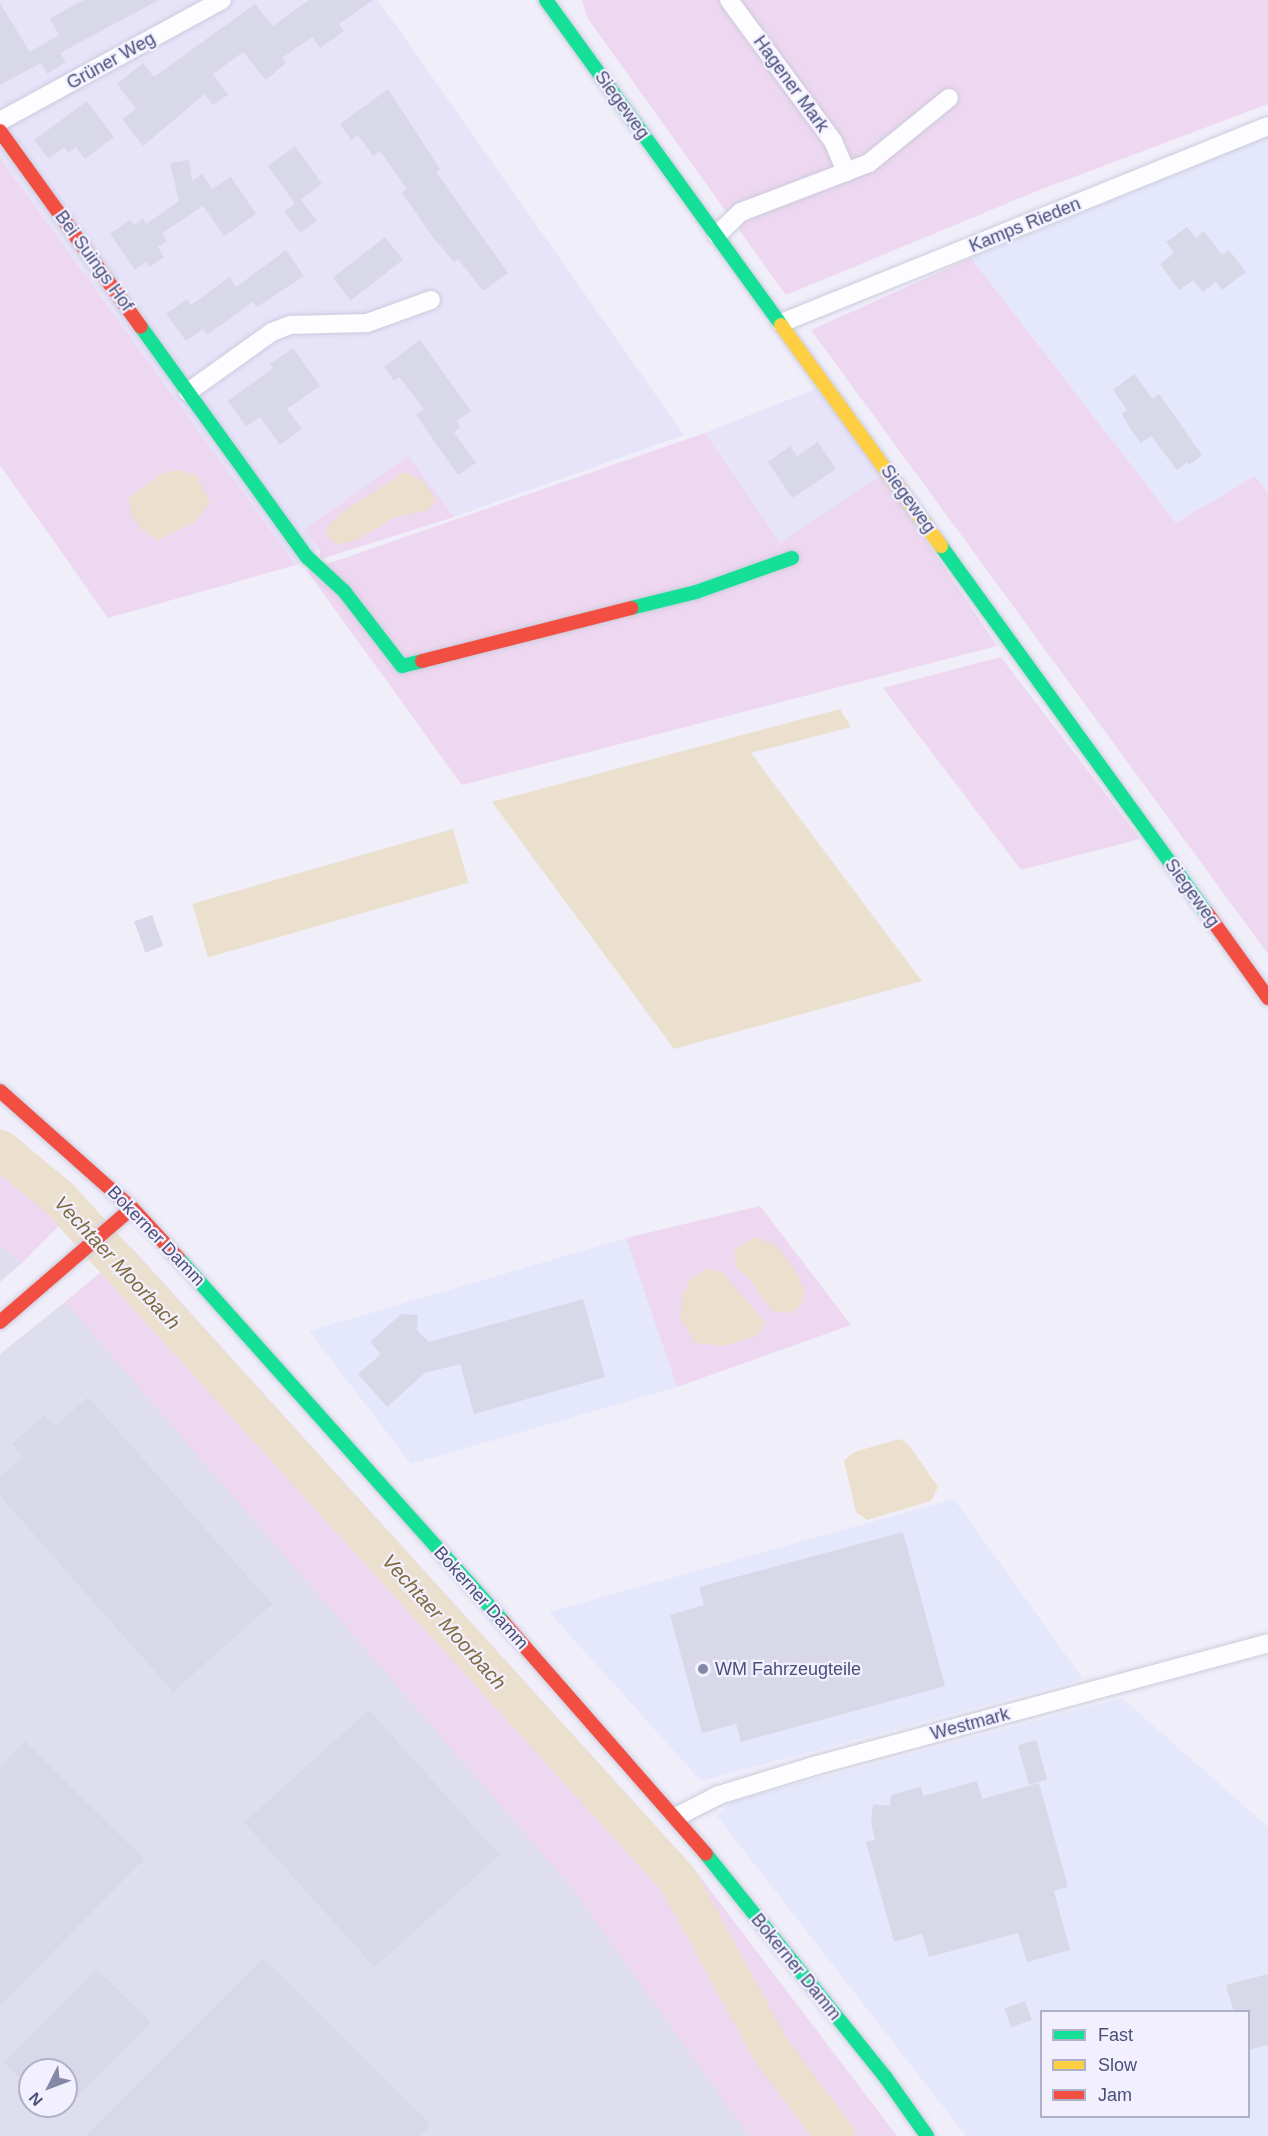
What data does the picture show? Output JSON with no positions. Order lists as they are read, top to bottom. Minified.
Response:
{"streets":{"street":["Grüner Weg","Hagener Mark","Siegeweg","Kamps Rieden","Bei Suings Hof","Bokerner Damm","Westmark"]},"crossings":[["Siegeweg","Kamps Rieden"],["Bokerner Damm","Westmark"]],"water":["Vechtaer Moorbach"],"places":["WM Fahrzeugteile"],"legend":["Fast","Slow","Jam"],"north":"bottom left"}
